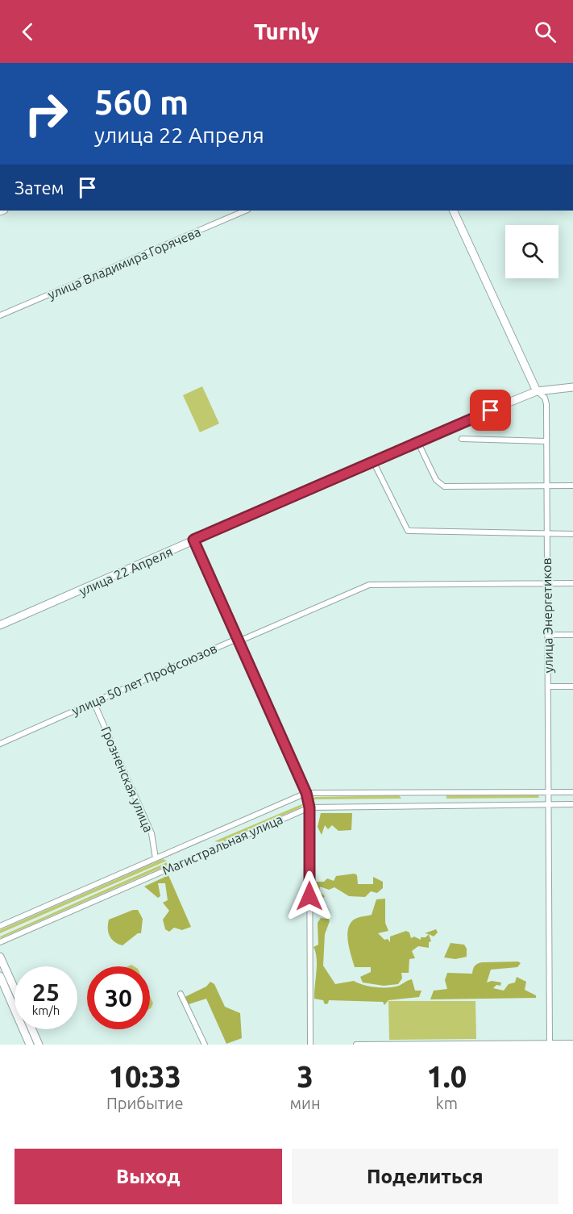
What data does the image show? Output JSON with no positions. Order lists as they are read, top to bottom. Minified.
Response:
{"streets":{"main road":["улица 22 Апреля","улица Энергетиков"],"street":["улица Владимира Горячева","улица 50 лет Профсоюзов","Грозненская улица","Магистральная улица"]},"crossings":[["улица 22 Апреля","улица Энергетиков"],["улица Энергетиков","улица 50 лет Профсоюзов"],["улица Энергетиков","Магистральная улица"],["улица 50 лет Профсоюзов","Грозненская улица"],["Грозненская улица","Магистральная улица"]],"page":{"header":"Turnly","turn":["560 m","улица 22 Апреля"],"then":"Затем","speed":"25 km/h","limit":"30","eta":["10:33","Прибытие","3","мин","1.0","km"],"buttons":["Выход","Поделиться"]}}
